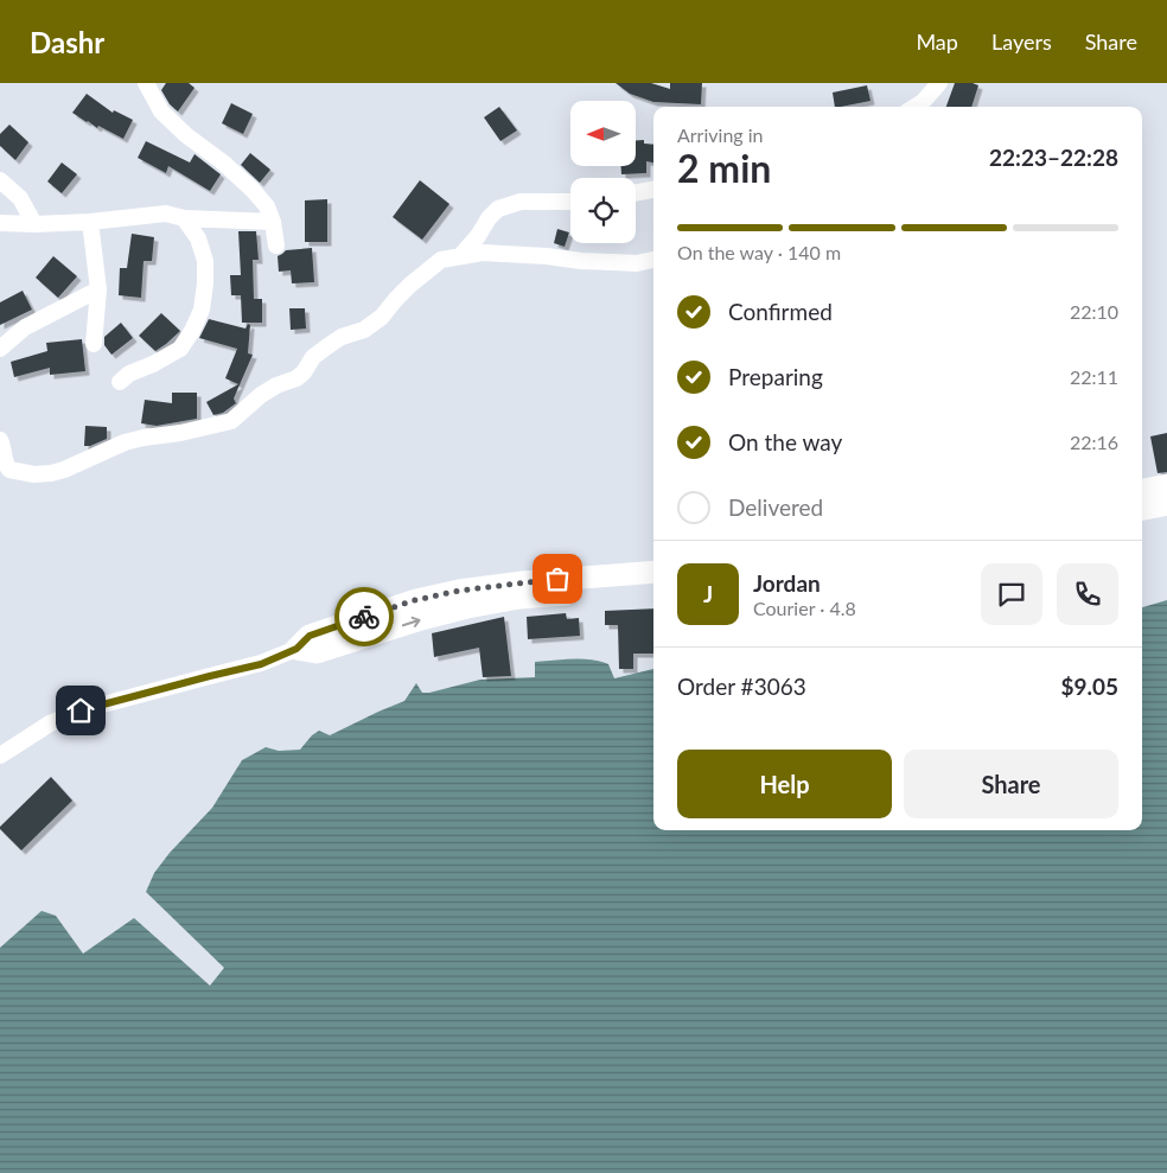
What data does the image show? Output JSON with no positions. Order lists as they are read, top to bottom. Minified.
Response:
{"north":"left","page":{"header":"Dashr","nav":["Map","Layers","Share"],"heading":["2 min","Arriving in","22:23–22:28"],"panel":["Jordan","Courier · 4.8","Order #3063","$9.05"],"bar":"On the way · 140 m","list":[["Confirmed","22:10"],["Preparing","22:11"],["On the way","22:16"],"Delivered"],"round":"J","buttons":["Help","Share"]}}
